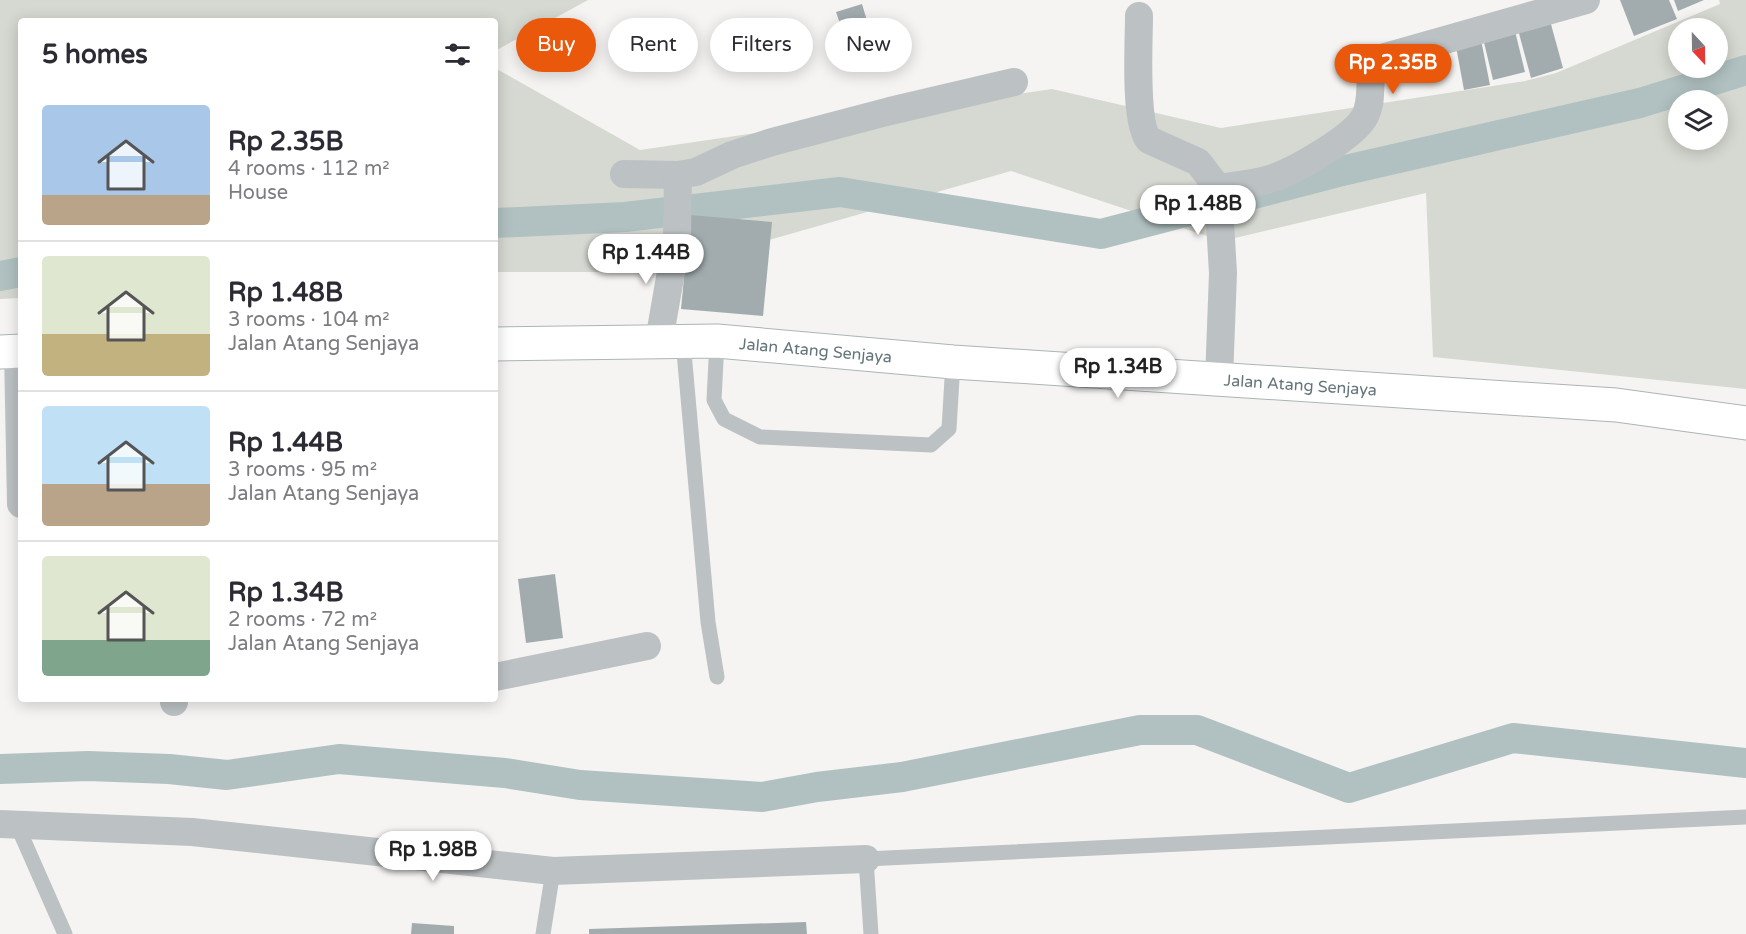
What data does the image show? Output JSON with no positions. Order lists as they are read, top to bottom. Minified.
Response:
{"streets":{"main road":["Jalan Atang Senjaya"]},"north":"bottom","page":{"chip":["Buy","Rent","Filters","New"],"heading":"5 homes","price":["Rp 2.35B","Rp 1.48B","Rp 1.44B","Rp 1.34B","Rp 1.98B"],"list":[{"name":"Rp 2.35B","note":"4 rooms · 112 m² · House"},{"name":"Rp 1.48B","note":"3 rooms · 104 m² · Jalan Atang Senjaya"},{"name":"Rp 1.44B","note":"3 rooms · 95 m² · Jalan Atang Senjaya"},{"name":"Rp 1.34B","note":"2 rooms · 72 m² · Jalan Atang Senjaya"}]}}
